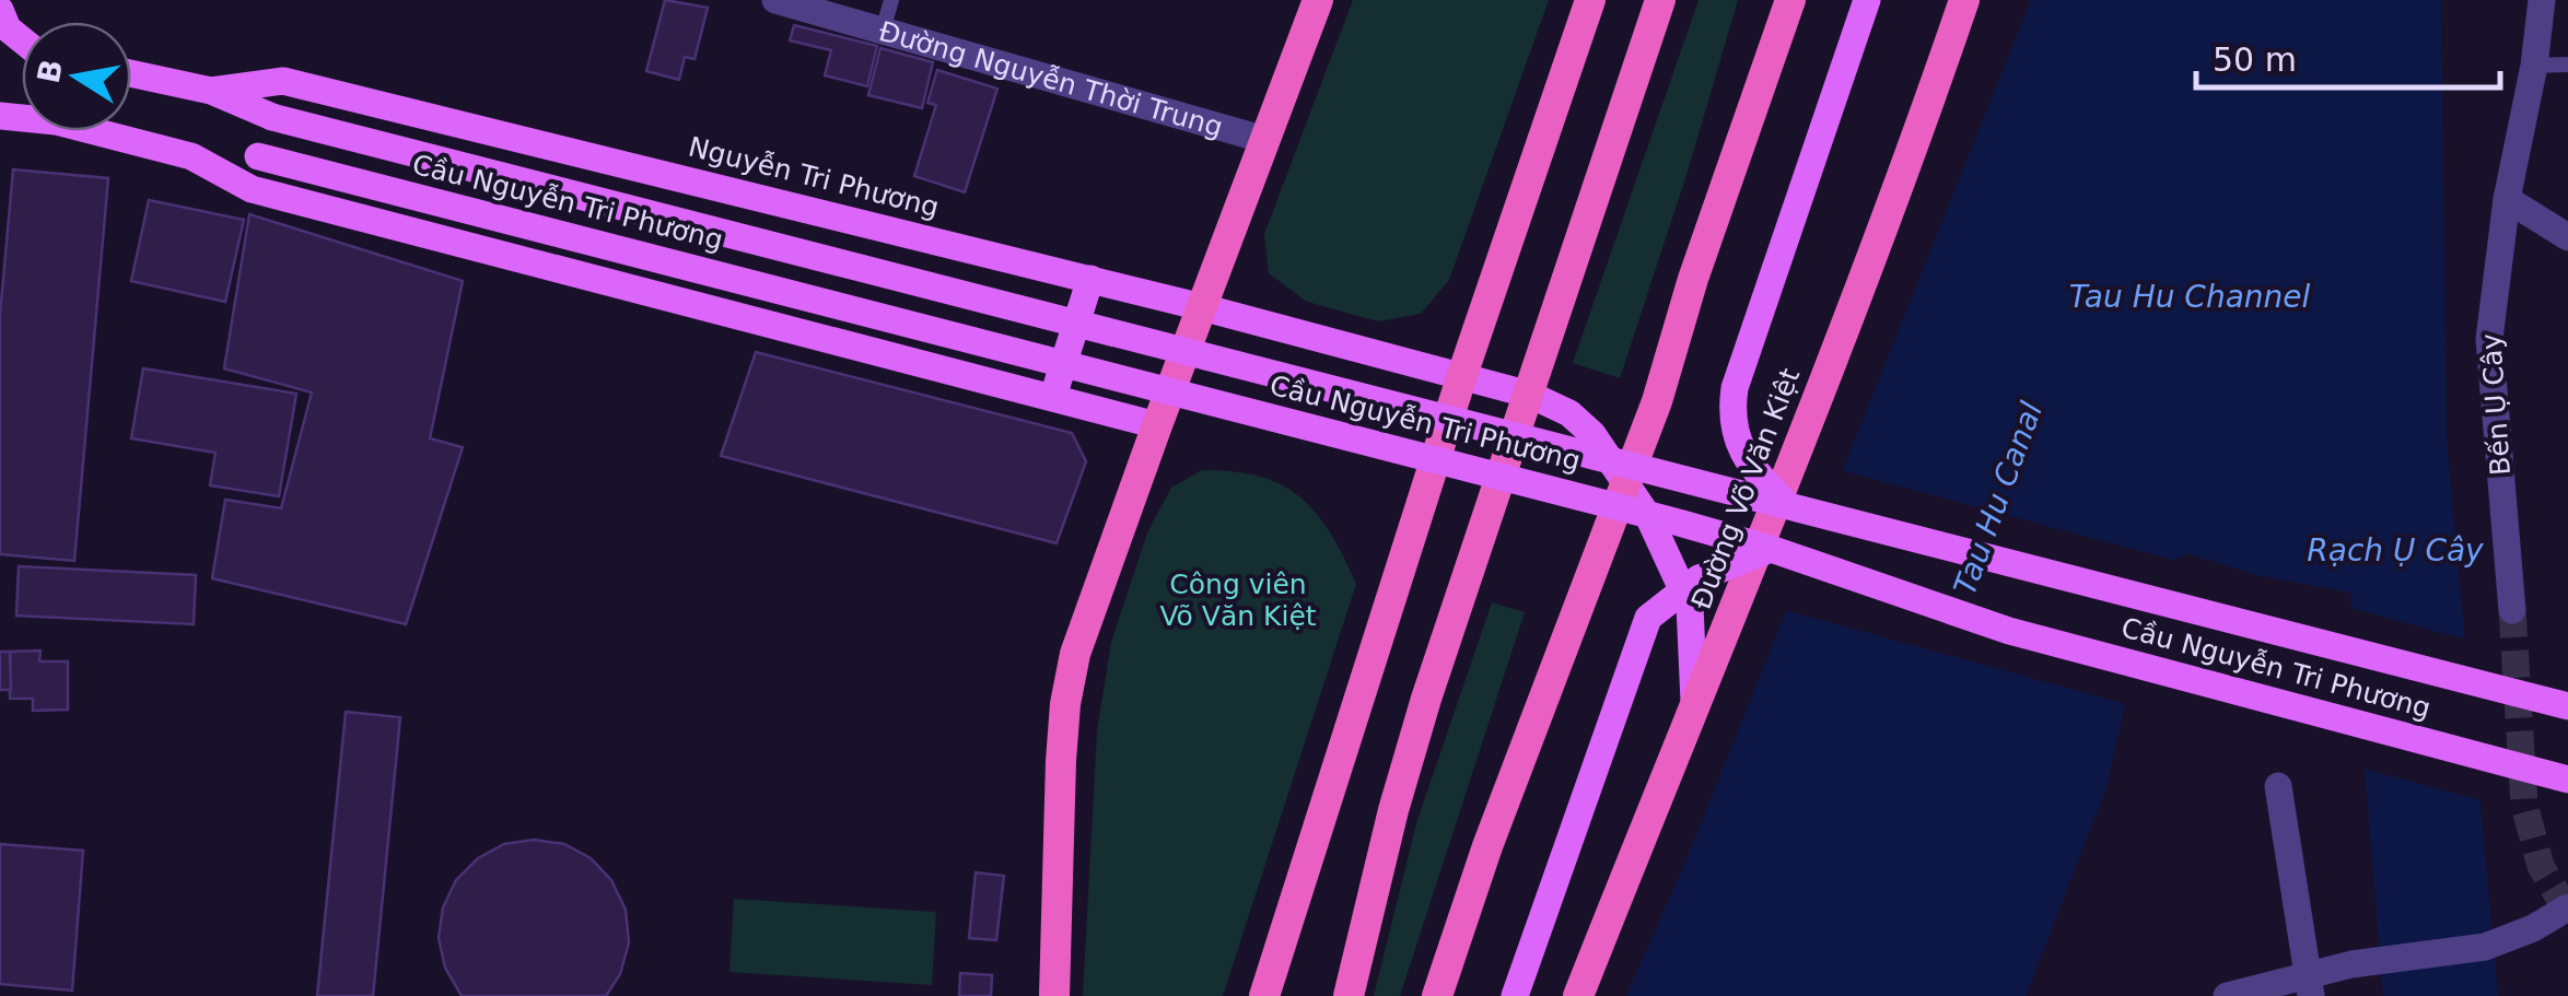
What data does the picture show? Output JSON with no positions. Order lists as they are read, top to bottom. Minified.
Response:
{"streets":{"highway":["Đường Võ Văn Kiệt"],"main road":["Nguyễn Tri Phương","Cầu Nguyễn Tri Phương"],"street":["Đường Nguyễn Thời Trung","Bến Ụ Cây"]},"crossings":[["Nguyễn Tri Phương","Cầu Nguyễn Tri Phương"],["Nguyễn Tri Phương","Đường Võ Văn Kiệt"]],"water":["Tau Hu Channel","Tau Hu Canal","Rạch Ụ Cây"],"parks":["Công viên Võ Văn Kiệt"],"scale_bar":"50 m","north":"left"}
